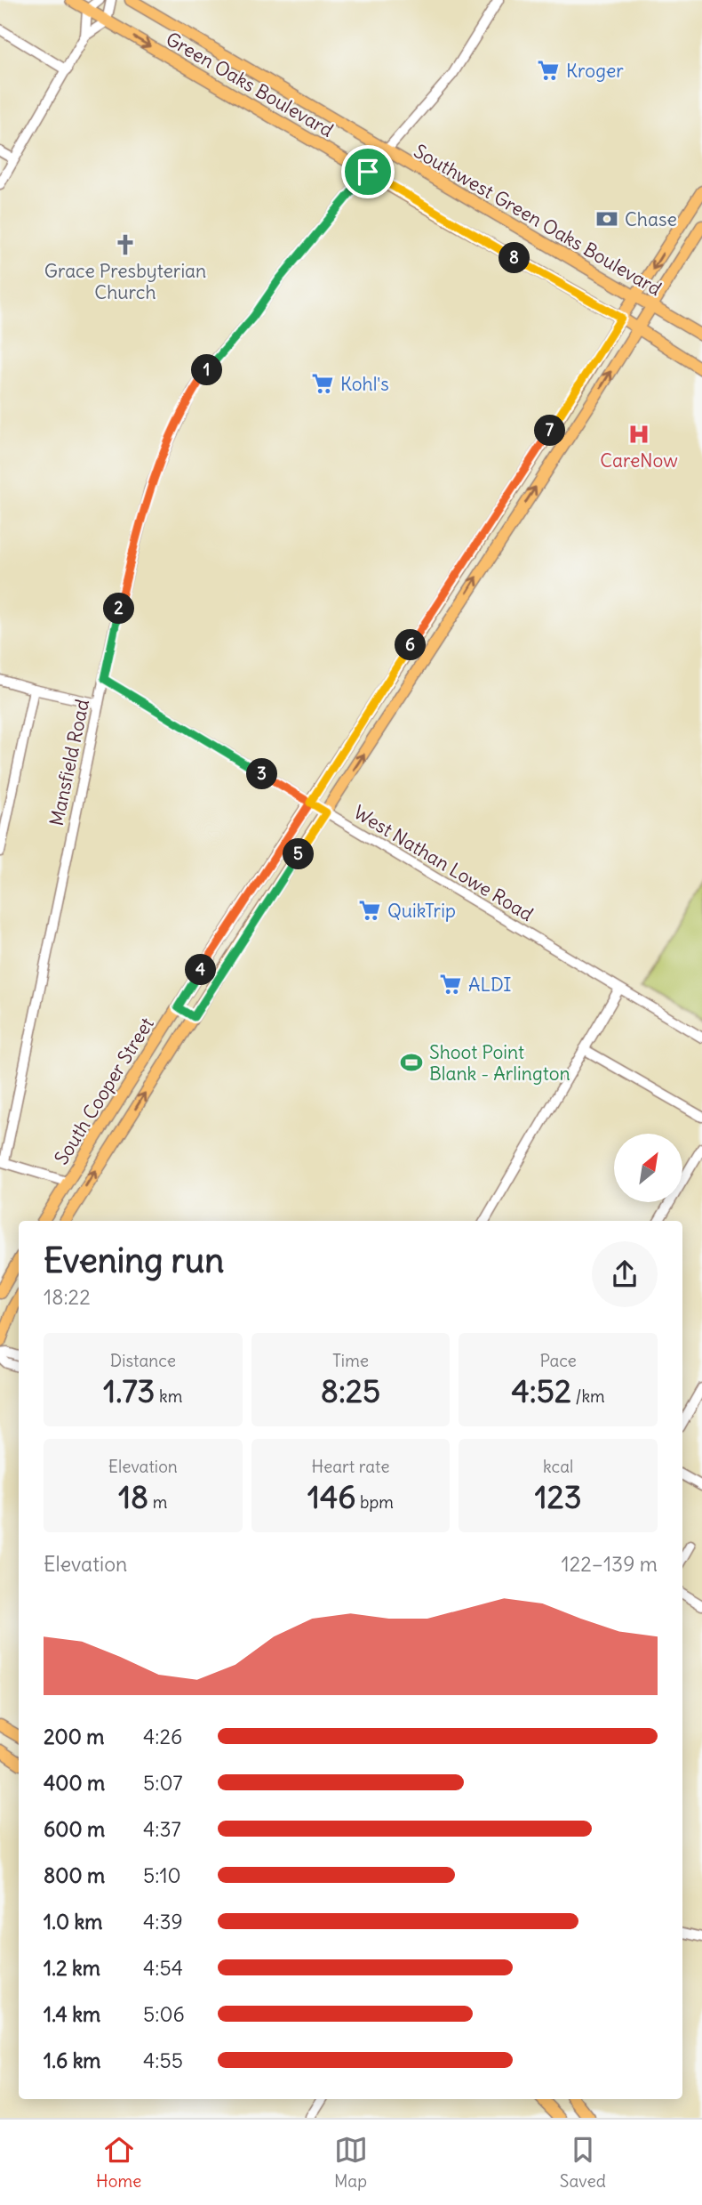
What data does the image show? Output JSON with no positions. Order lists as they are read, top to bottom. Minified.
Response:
{"streets":{"main road":["Green Oaks Boulevard","Southwest Green Oaks Boulevard","South Cooper Street"],"street":["Mansfield Road","West Nathan Lowe Road"]},"crossings":[["Green Oaks Boulevard","Mansfield Road"],["Green Oaks Boulevard","South Cooper Street"],["Southwest Green Oaks Boulevard","Mansfield Road"],["Southwest Green Oaks Boulevard","South Cooper Street"],["Mansfield Road","West Nathan Lowe Road"],["West Nathan Lowe Road","South Cooper Street"]],"one_way":["Green Oaks Boulevard"],"places":{"supermarket":["Kroger","Kohl's","QuikTrip","ALDI"],"bank":["Chase"],"church":["Grace Presbyterian Church"],"hospital":["CareNow"],"sports":["Shoot Point Blank - Arlington"]},"north":"top right","page":{"pins":["8","1","7","2","6","3","5","4"],"heading":["Evening run","18:22"],"stats":[["Distance","1.73 km"],["Time","8:25"],["Pace","4:52 /km"],["Elevation","18 m"],["Heart rate","146 bpm"],["kcal","123"]],"chart":["Elevation","122–139 m"],"list":[{"name":"200 m","note":"4:26"},{"name":"400 m","note":"5:07"},{"name":"600 m","note":"4:37"},{"name":"800 m","note":"5:10"},{"name":"1.0 km","note":"4:39"},{"name":"1.2 km","note":"4:54"},{"name":"1.4 km","note":"5:06"},{"name":"1.6 km","note":"4:55"}],"tabs":["Home","Map","Saved"]}}
